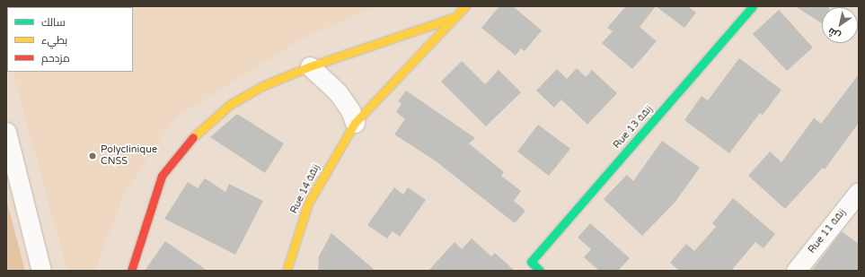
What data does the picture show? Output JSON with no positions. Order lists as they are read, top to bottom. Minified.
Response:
{"streets":{"street":["Rue 13 زنقة","Rue 14 زنقة","Rue 11 زنقة"]},"places":["Polyclinique CNSS"],"legend":["سالك","بطيء","مزدحم"],"north":"bottom left"}
